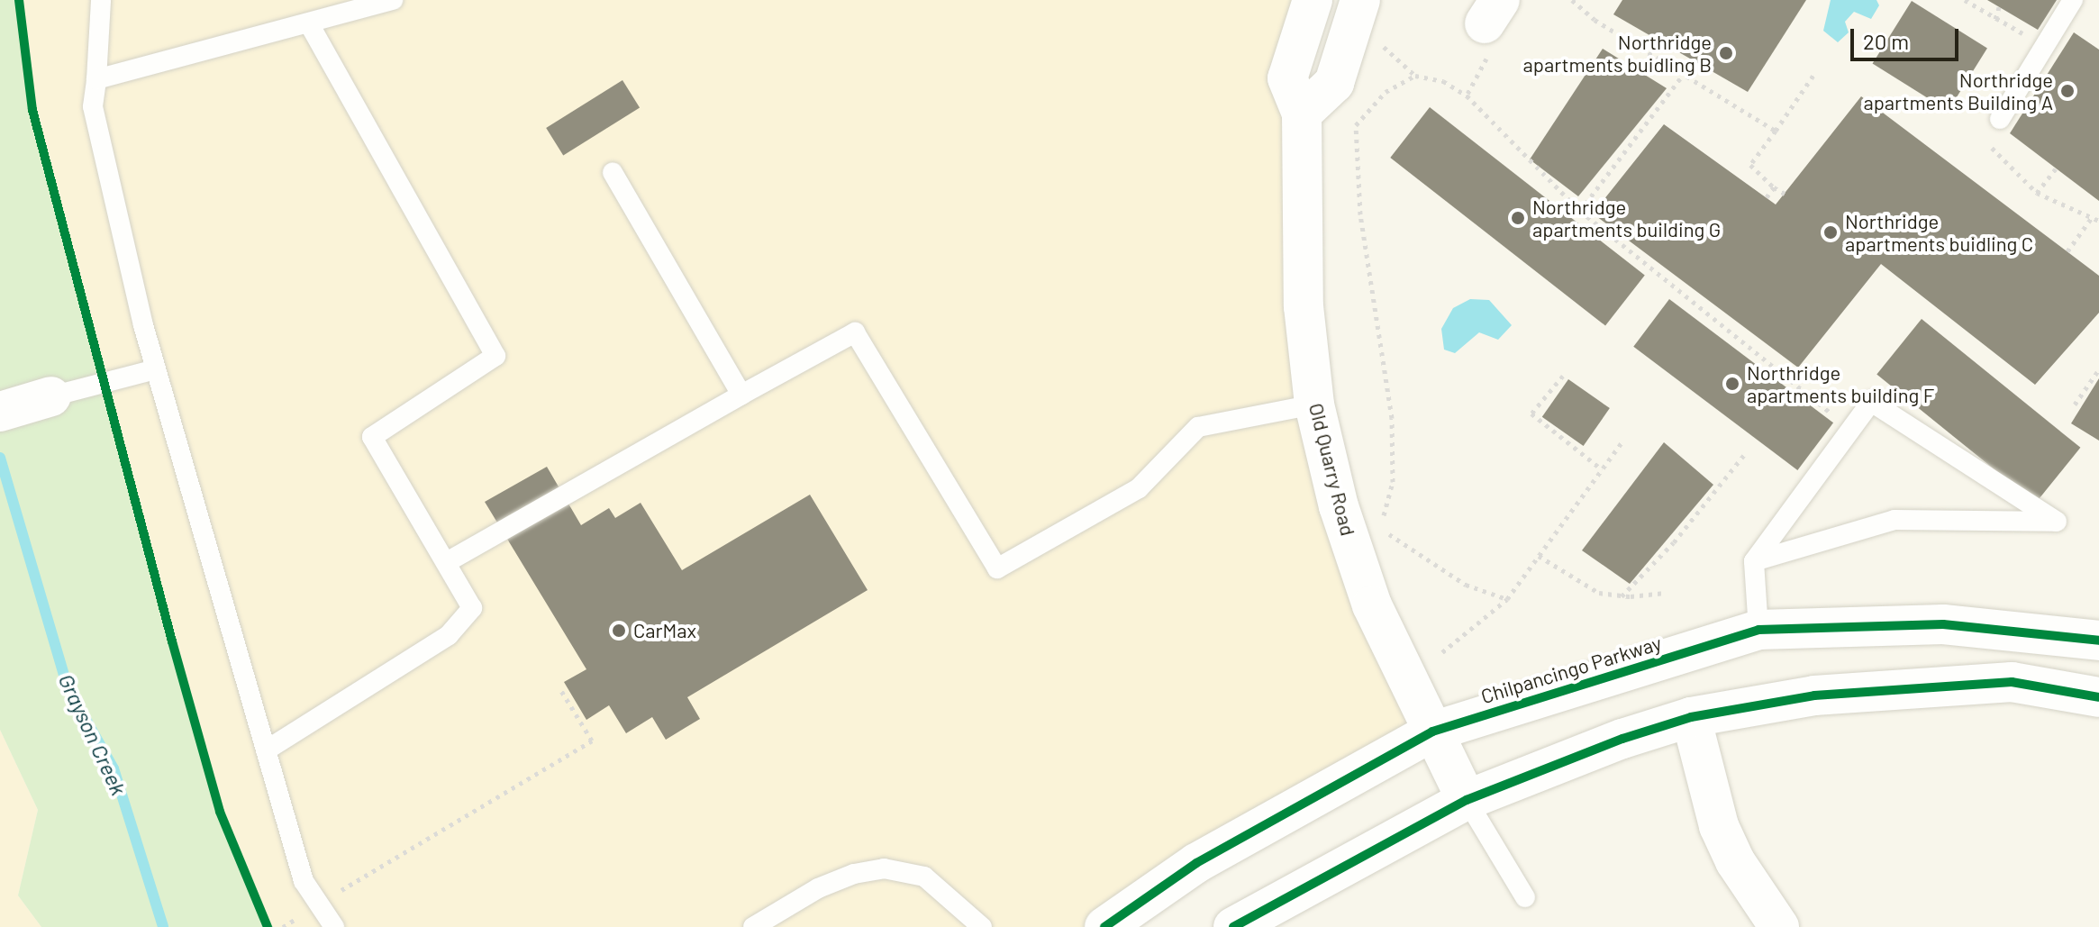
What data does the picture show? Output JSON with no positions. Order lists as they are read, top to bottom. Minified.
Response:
{"streets":{"street":["Old Quarry Road","Chilpancingo Parkway"]},"crossings":[["Old Quarry Road","Chilpancingo Parkway"]],"water":["Grayson Creek"],"places":["Northridge apartments buidling B","Northridge apartments Building A","Northridge apartments building G","Northridge apartments buidling C","Northridge apartments building F","CarMax"],"scale_bar":"20 m"}
